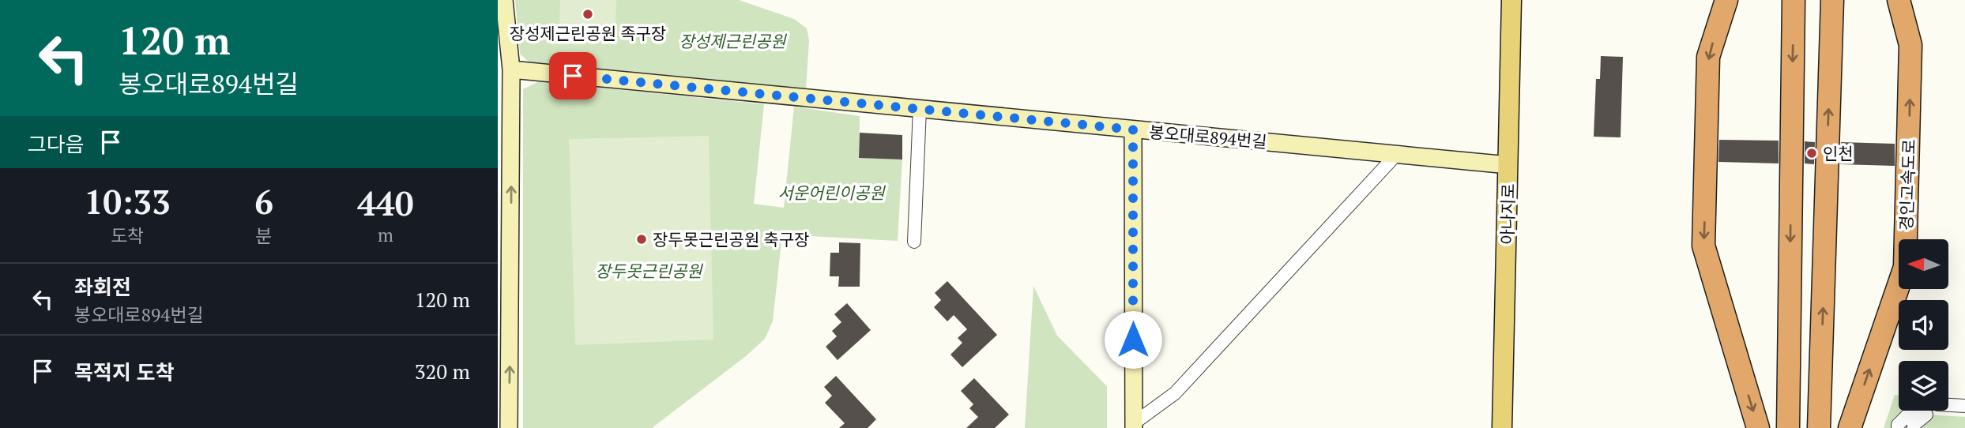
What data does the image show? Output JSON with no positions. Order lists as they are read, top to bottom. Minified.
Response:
{"streets":{"highway":["경인고속도로"],"main road":["아나지로"],"street":["봉오대로894번길"]},"crossings":[["봉오대로894번길","아나지로"]],"parks":["장성제근린공원","서운어린이공원","장두못근린공원"],"places":["장성제근린공원 족구장","인천","장두못근린공원 축구장"],"north":"left","page":{"turn":["120 m","봉오대로894번길"],"then":"그다음","eta":["10:33","도착","6","분","440","m"],"list":[{"name":"좌회전","note":"봉오대로894번길","value":"120 m"},{"name":"목적지 도착","value":"320 m"}]}}
